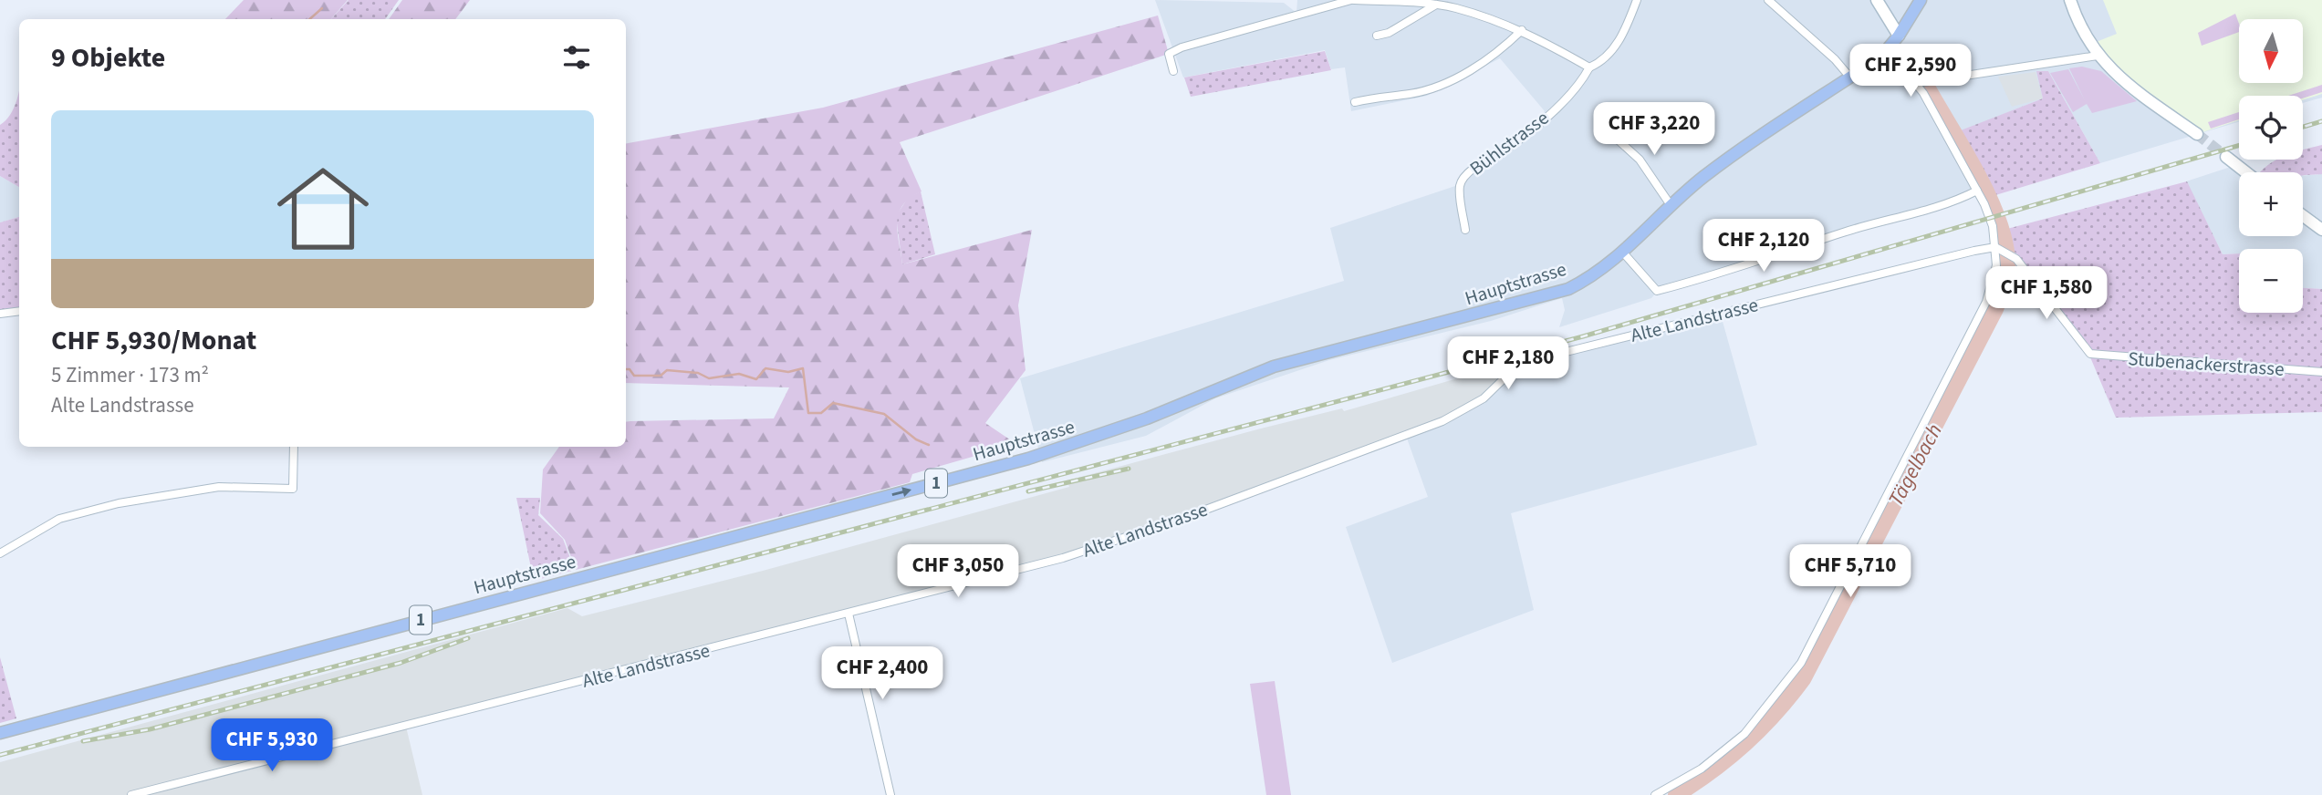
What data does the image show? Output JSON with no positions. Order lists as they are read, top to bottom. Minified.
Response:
{"streets":{"main road":["Hauptstrasse","1"],"street":["Bühlstrasse","Alte Landstrasse","Stubenackerstrasse"]},"crossings":[["Alte Landstrasse","Stubenackerstrasse"]],"one_way":["Hauptstrasse"],"water":["Tägelbach"],"north":"bottom","page":{"map_buttons":["+","−"],"heading":"9 Objekte","price":["CHF 2,590","CHF 3,220","CHF 2,120","CHF 1,580","CHF 2,180","CHF 3,050","CHF 5,710","CHF 2,400","CHF 5,930"],"list":[{"name":"CHF 5,930/Monat","note":"5 Zimmer · 173 m² · Alte Landstrasse"}]}}
